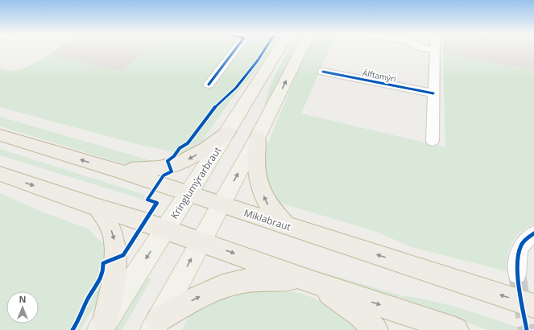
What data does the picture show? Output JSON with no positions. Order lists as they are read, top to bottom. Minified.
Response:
{"streets":{"highway":["Miklabraut"],"main road":["Kringlumýrarbraut"],"street":["Álftamýri"]},"crossings":[["Kringlumýrarbraut","Miklabraut"]],"north":"top"}
